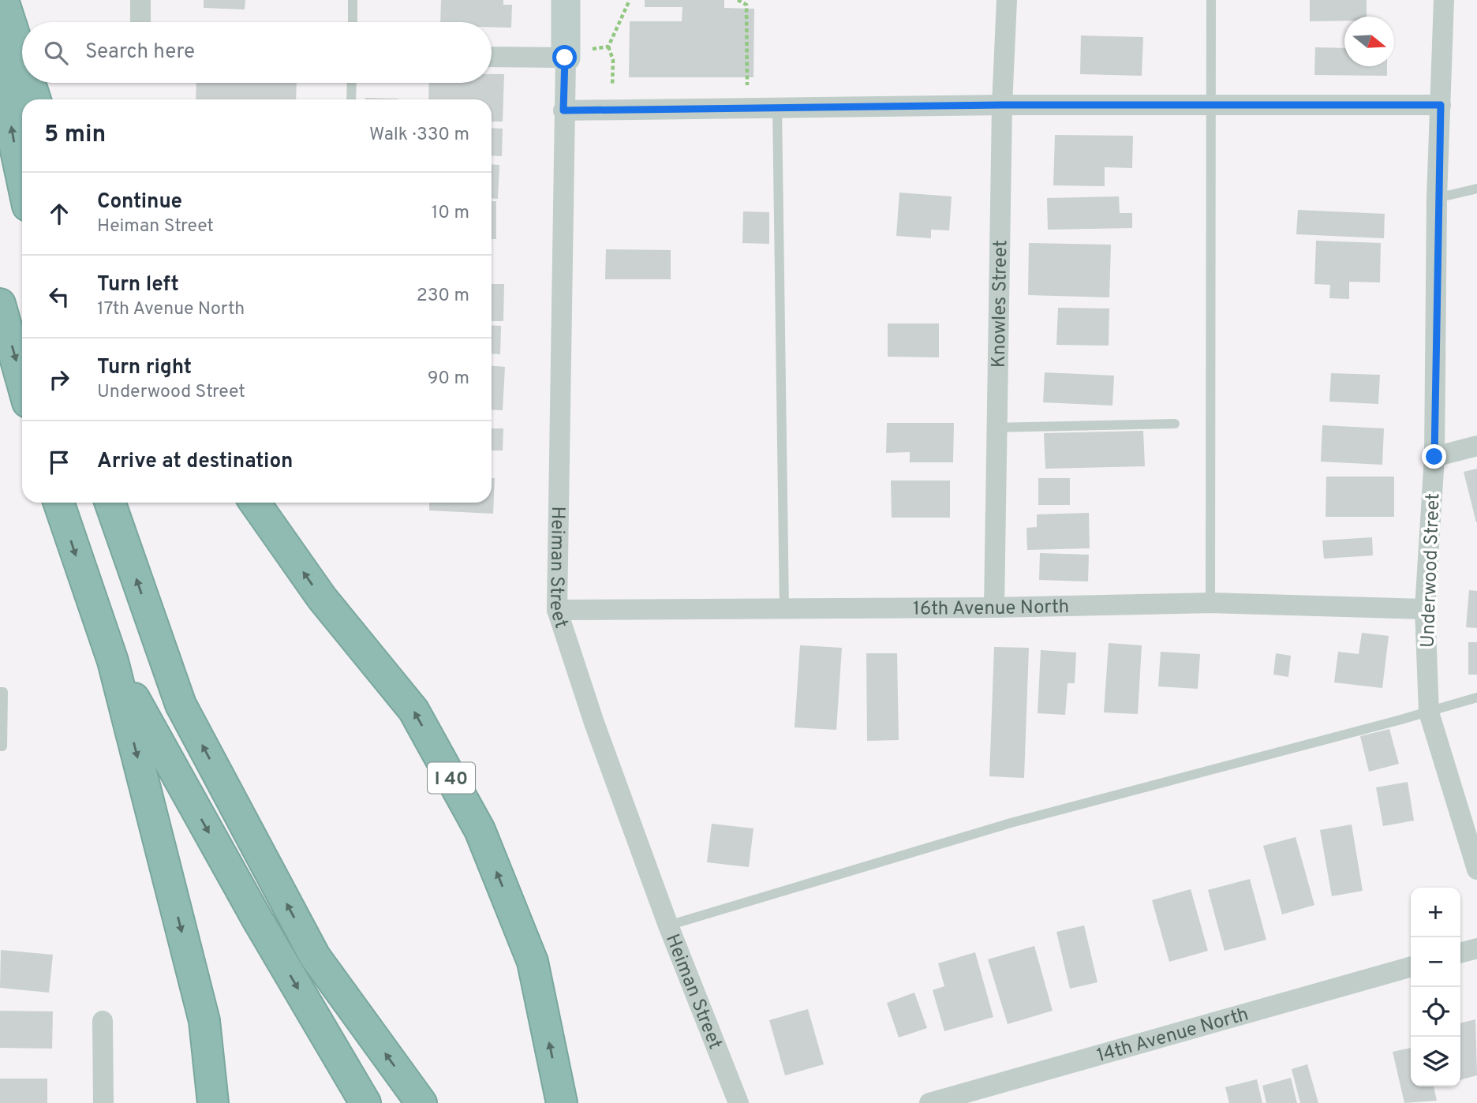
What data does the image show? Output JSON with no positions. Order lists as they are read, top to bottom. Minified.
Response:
{"streets":{"highway":["I 40"],"street":["Knowles Street","Heiman Street","Underwood Street","16th Avenue North","14th Avenue North"]},"crossings":[["Knowles Street","16th Avenue North"],["Heiman Street","16th Avenue North"],["Underwood Street","16th Avenue North"]],"north":"right","page":{"search":"Search here","heading":["5 min","Walk · 330 m"],"list":[["Continue","Heiman Street","10 m"],["Turn left","17th Avenue North","230 m"],["Turn right","Underwood Street","90 m"],"Arrive at destination"],"map_buttons":["+","−"]}}
